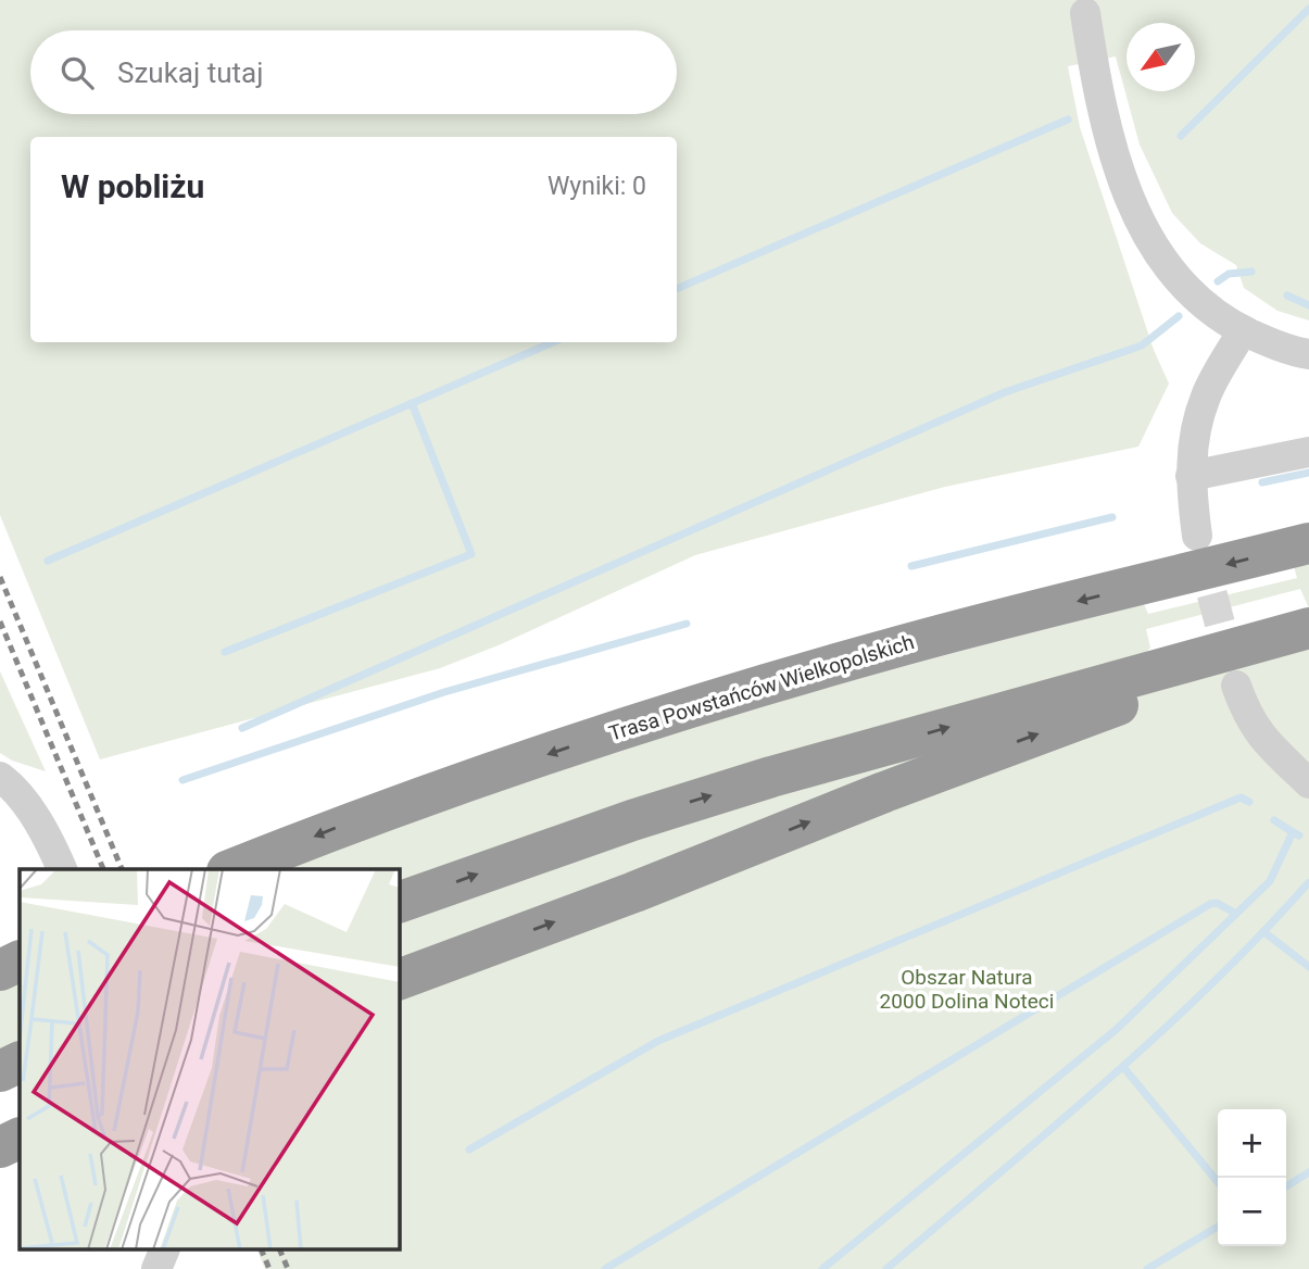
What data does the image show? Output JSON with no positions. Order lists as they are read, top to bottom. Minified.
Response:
{"streets":{"highway":["Trasa Powstańców Wielkopolskich"]},"parks":["Obszar Natura 2000 Dolina Noteci"],"north":"bottom left","page":{"search":"Szukaj tutaj","heading":["W pobliżu","Wyniki: 0"],"map_buttons":["+","−"]}}
